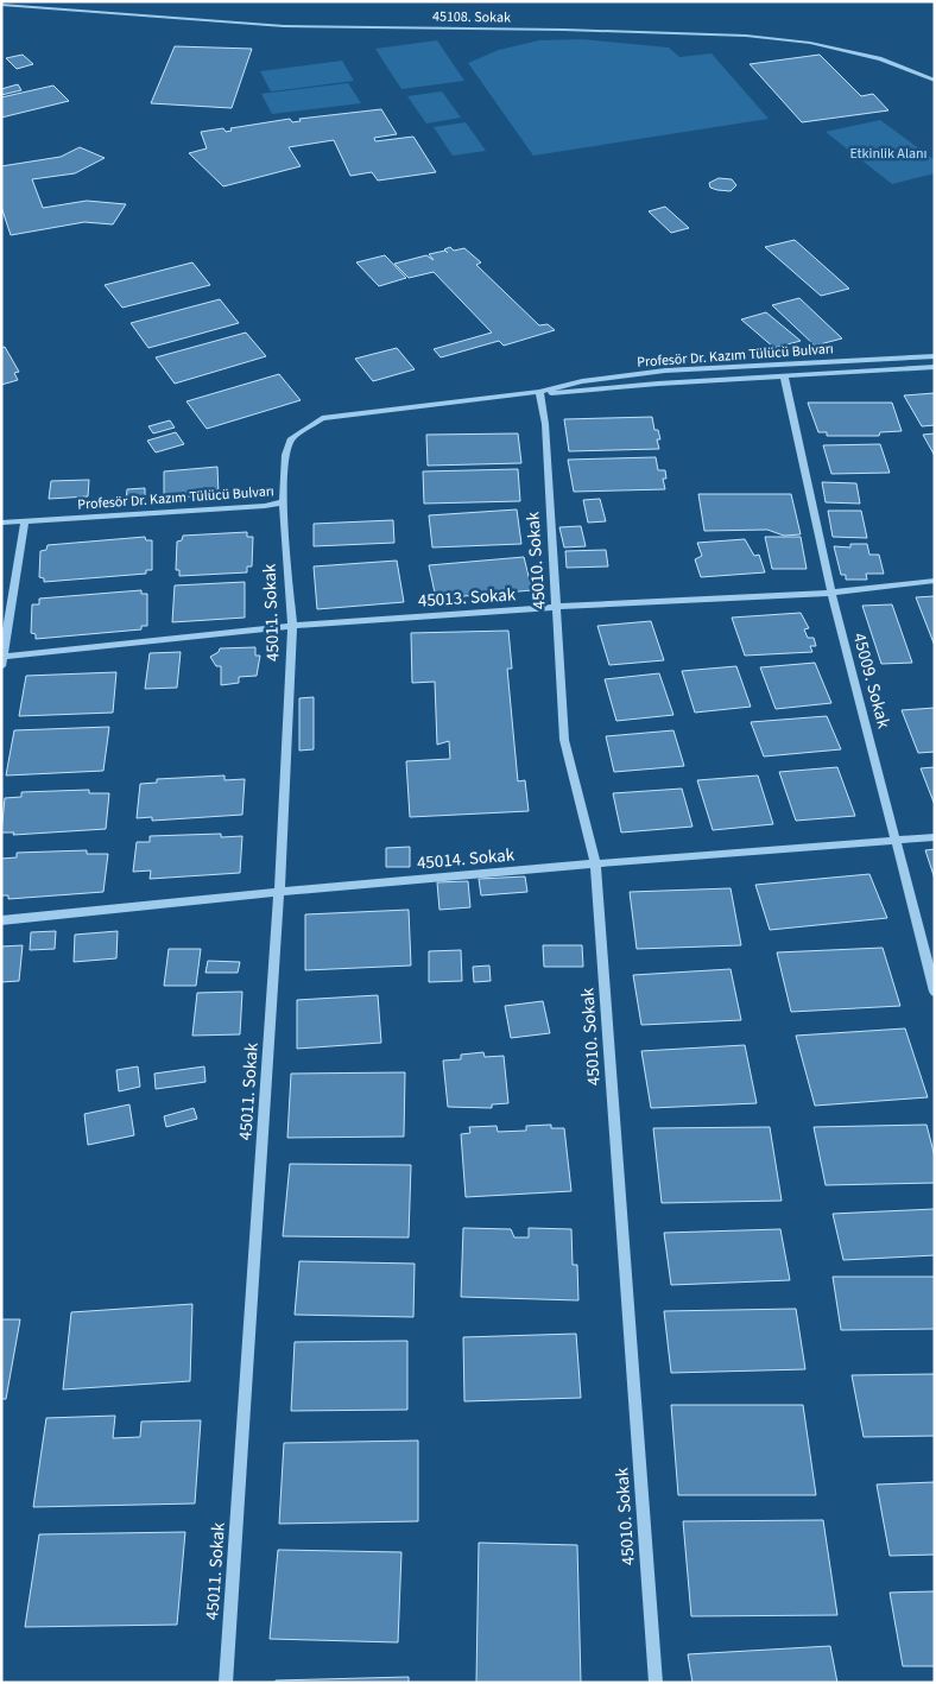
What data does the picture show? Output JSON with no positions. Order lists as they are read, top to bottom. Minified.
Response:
{"streets":{"street":["45108. Sokak","Profesör Dr. Kazım Tülücü Bulvarı","45010. Sokak","45013. Sokak","45011. Sokak","45009. Sokak","45014. Sokak"]},"crossings":[["Profesör Dr. Kazım Tülücü Bulvarı","45010. Sokak"],["Profesör Dr. Kazım Tülücü Bulvarı","45011. Sokak"],["Profesör Dr. Kazım Tülücü Bulvarı","45009. Sokak"],["45010. Sokak","45013. Sokak"],["45010. Sokak","45014. Sokak"],["45013. Sokak","45011. Sokak"],["45013. Sokak","45009. Sokak"],["45011. Sokak","45014. Sokak"],["45009. Sokak","45014. Sokak"]],"parks":["Etkinlik Alanı"]}
